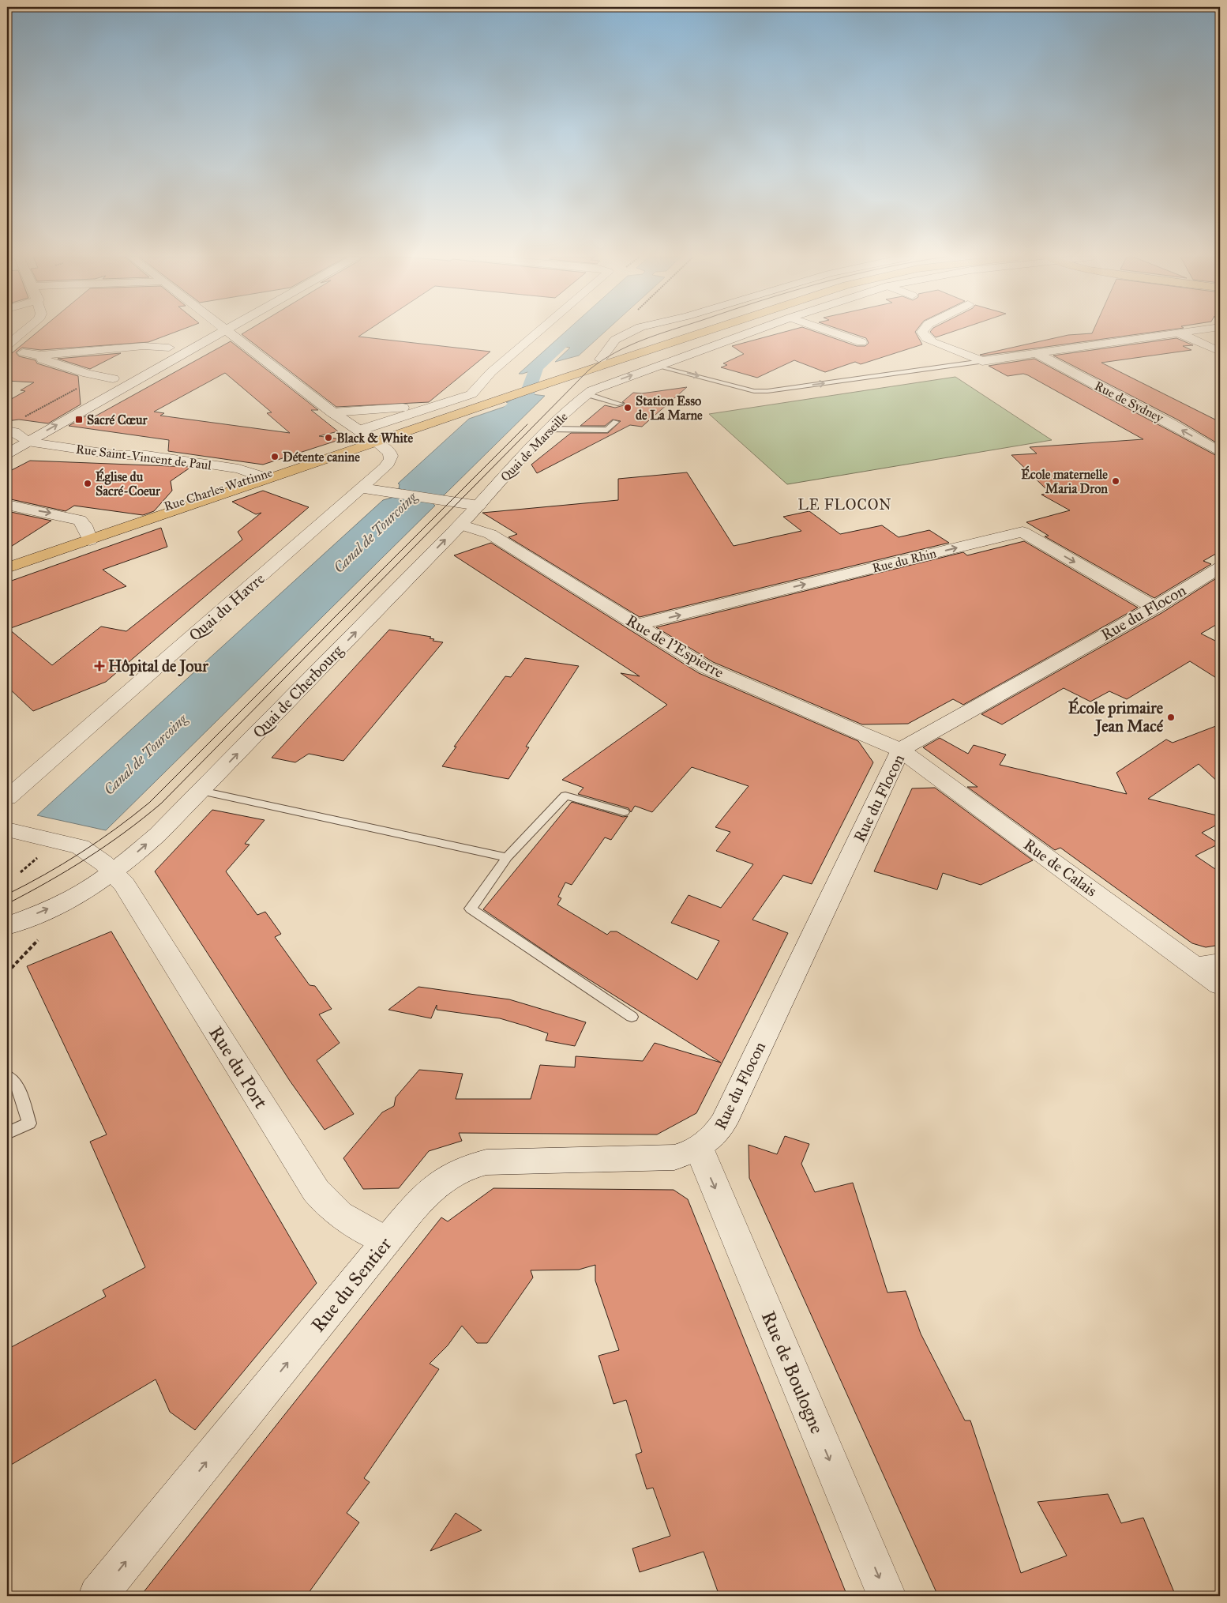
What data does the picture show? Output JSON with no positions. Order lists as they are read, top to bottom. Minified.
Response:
{"streets":{"main road":["Rue Charles Wattinne"],"street":["Rue de Sydney","Quai de Marseille","Rue Saint-Vincent de Paul","Rue du Rhin","Quai du Havre","Rue du Flocon","Rue de l'Espierre","Quai de Cherbourg","Rue de Calais","Rue du Port","Rue du Sentier","Rue de Boulogne"]},"crossings":[["Quai de Marseille","Quai de Cherbourg"],["Rue Saint-Vincent de Paul","Rue Charles Wattinne"],["Rue Charles Wattinne","Quai du Havre"],["Rue du Rhin","Rue du Flocon"],["Rue du Rhin","Rue de l'Espierre"],["Rue du Flocon","Rue de l'Espierre"],["Rue du Flocon","Rue de Calais"],["Rue du Flocon","Rue du Sentier"],["Rue du Flocon","Rue de Boulogne"],["Rue de l'Espierre","Quai de Cherbourg"],["Rue de l'Espierre","Rue de Calais"],["Quai de Cherbourg","Rue du Port"],["Rue du Port","Rue du Sentier"],["Rue du Sentier","Rue de Boulogne"]],"one_way":["Rue de Sydney","Rue du Rhin","Quai de Cherbourg","Rue du Sentier","Rue de Boulogne"],"districts":["LE FLOCON"],"water":["Canal de Tourcoing"],"places":{"other":["Station Esso de La Marne","Black & White","Détente canine","École maternelle Maria Dron","Église du Sacré-Coeur","École primaire Jean Macé"],"transit":["Sacré Cœur"],"health":["Hôpital de Jour"]}}
